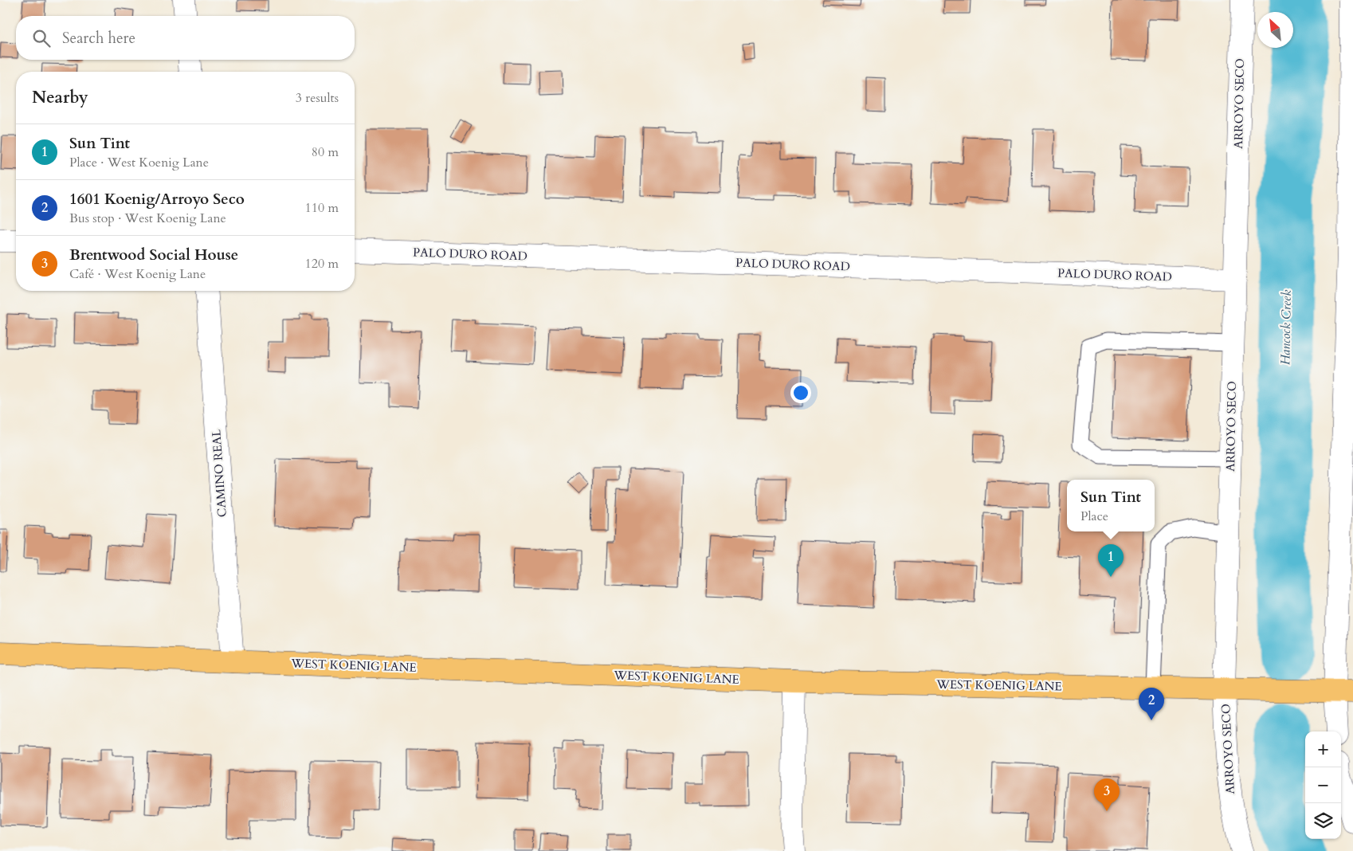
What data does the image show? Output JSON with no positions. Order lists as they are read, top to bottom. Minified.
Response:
{"streets":{"main road":["WEST KOENIG LANE"],"street":["ARROYO SECO","PALO DURO ROAD","CAMINO REAL"]},"crossings":[["ARROYO SECO","PALO DURO ROAD"],["ARROYO SECO","WEST KOENIG LANE"],["CAMINO REAL","WEST KOENIG LANE"]],"water":["Hancock Creek"],"north":"top left","page":{"search":"Search here","heading":["Nearby","3 results"],"list":[{"mark":"1","name":"Sun Tint","note":"Place · West Koenig Lane","value":"80 m"},{"mark":"2","name":"1601 Koenig/Arroyo Seco","note":"Bus stop · West Koenig Lane","value":"110 m"},{"mark":"3","name":"Brentwood Social House","note":"Café · West Koenig Lane","value":"120 m"}],"popup":["Sun Tint","Place"],"pins":["1","2","3"],"map_buttons":["+","−"]}}
